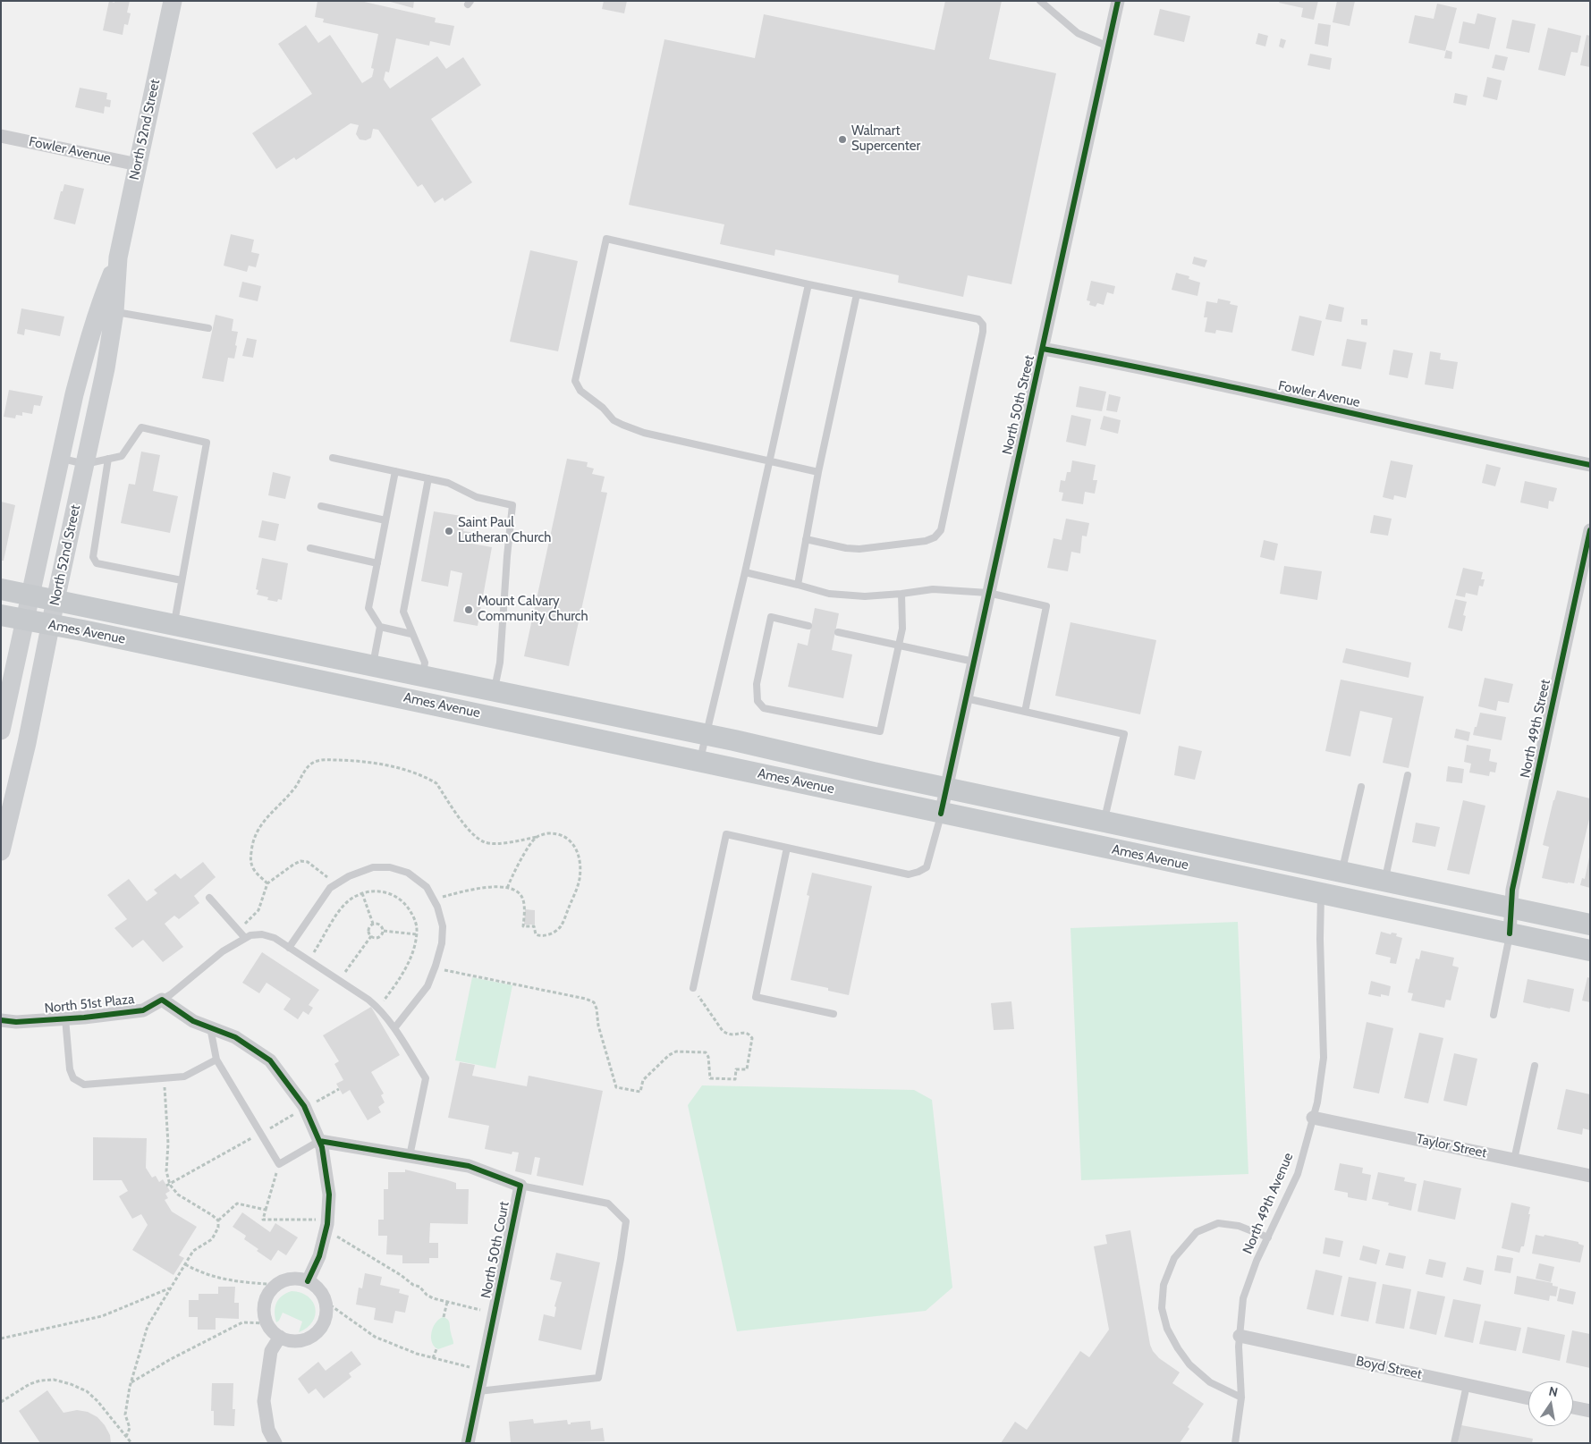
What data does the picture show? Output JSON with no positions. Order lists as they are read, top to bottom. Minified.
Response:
{"streets":{"main road":["North 52nd Street","Ames Avenue"],"street":["Fowler Avenue","North 50th Street","North 49th Street","North 51st Plaza","Taylor Street","North 50th Court","Boyd Street"],"lane":["North 49th Avenue"]},"crossings":[["North 52nd Street","Fowler Avenue"],["North 52nd Street","Ames Avenue"],["Fowler Avenue","North 50th Street"],["North 50th Street","Ames Avenue"],["Ames Avenue","North 49th Street"],["Ames Avenue","North 49th Avenue"],["Taylor Street","North 49th Avenue"],["North 49th Avenue","Boyd Street"]],"places":["Walmart Supercenter","Saint Paul Lutheran Church","Mount Calvary Community Church"],"north":"top"}
